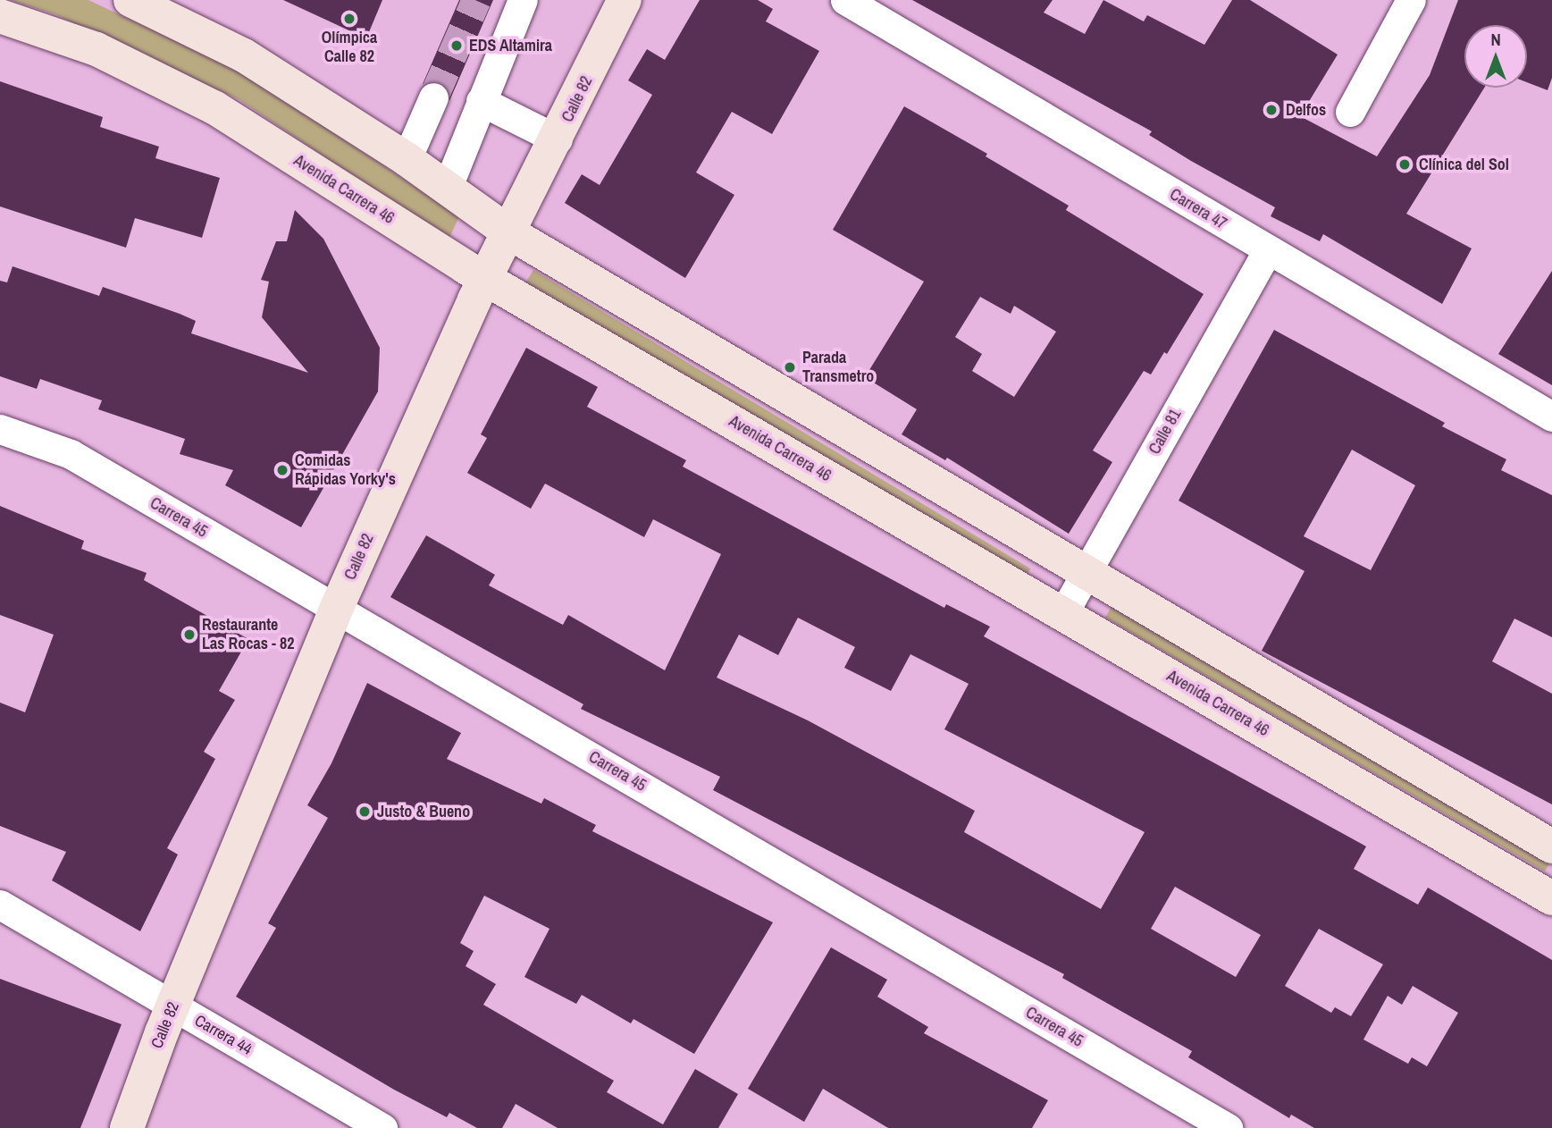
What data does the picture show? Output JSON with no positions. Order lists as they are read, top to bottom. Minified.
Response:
{"streets":{"main road":["Calle 82","Avenida Carrera 46"],"street":["Carrera 47","Calle 81","Carrera 45","Carrera 44"]},"crossings":[["Calle 82","Avenida Carrera 46"],["Calle 82","Carrera 45"],["Calle 82","Carrera 44"],["Avenida Carrera 46","Calle 81"],["Carrera 47","Calle 81"]],"places":["Olímpica Calle 82","EDS Altamira","Delfos","Clínica del Sol","Parada Transmetro","Comidas Rápidas Yorky's","Restaurante Las Rocas - 82","Justo & Bueno"],"north":"top"}
